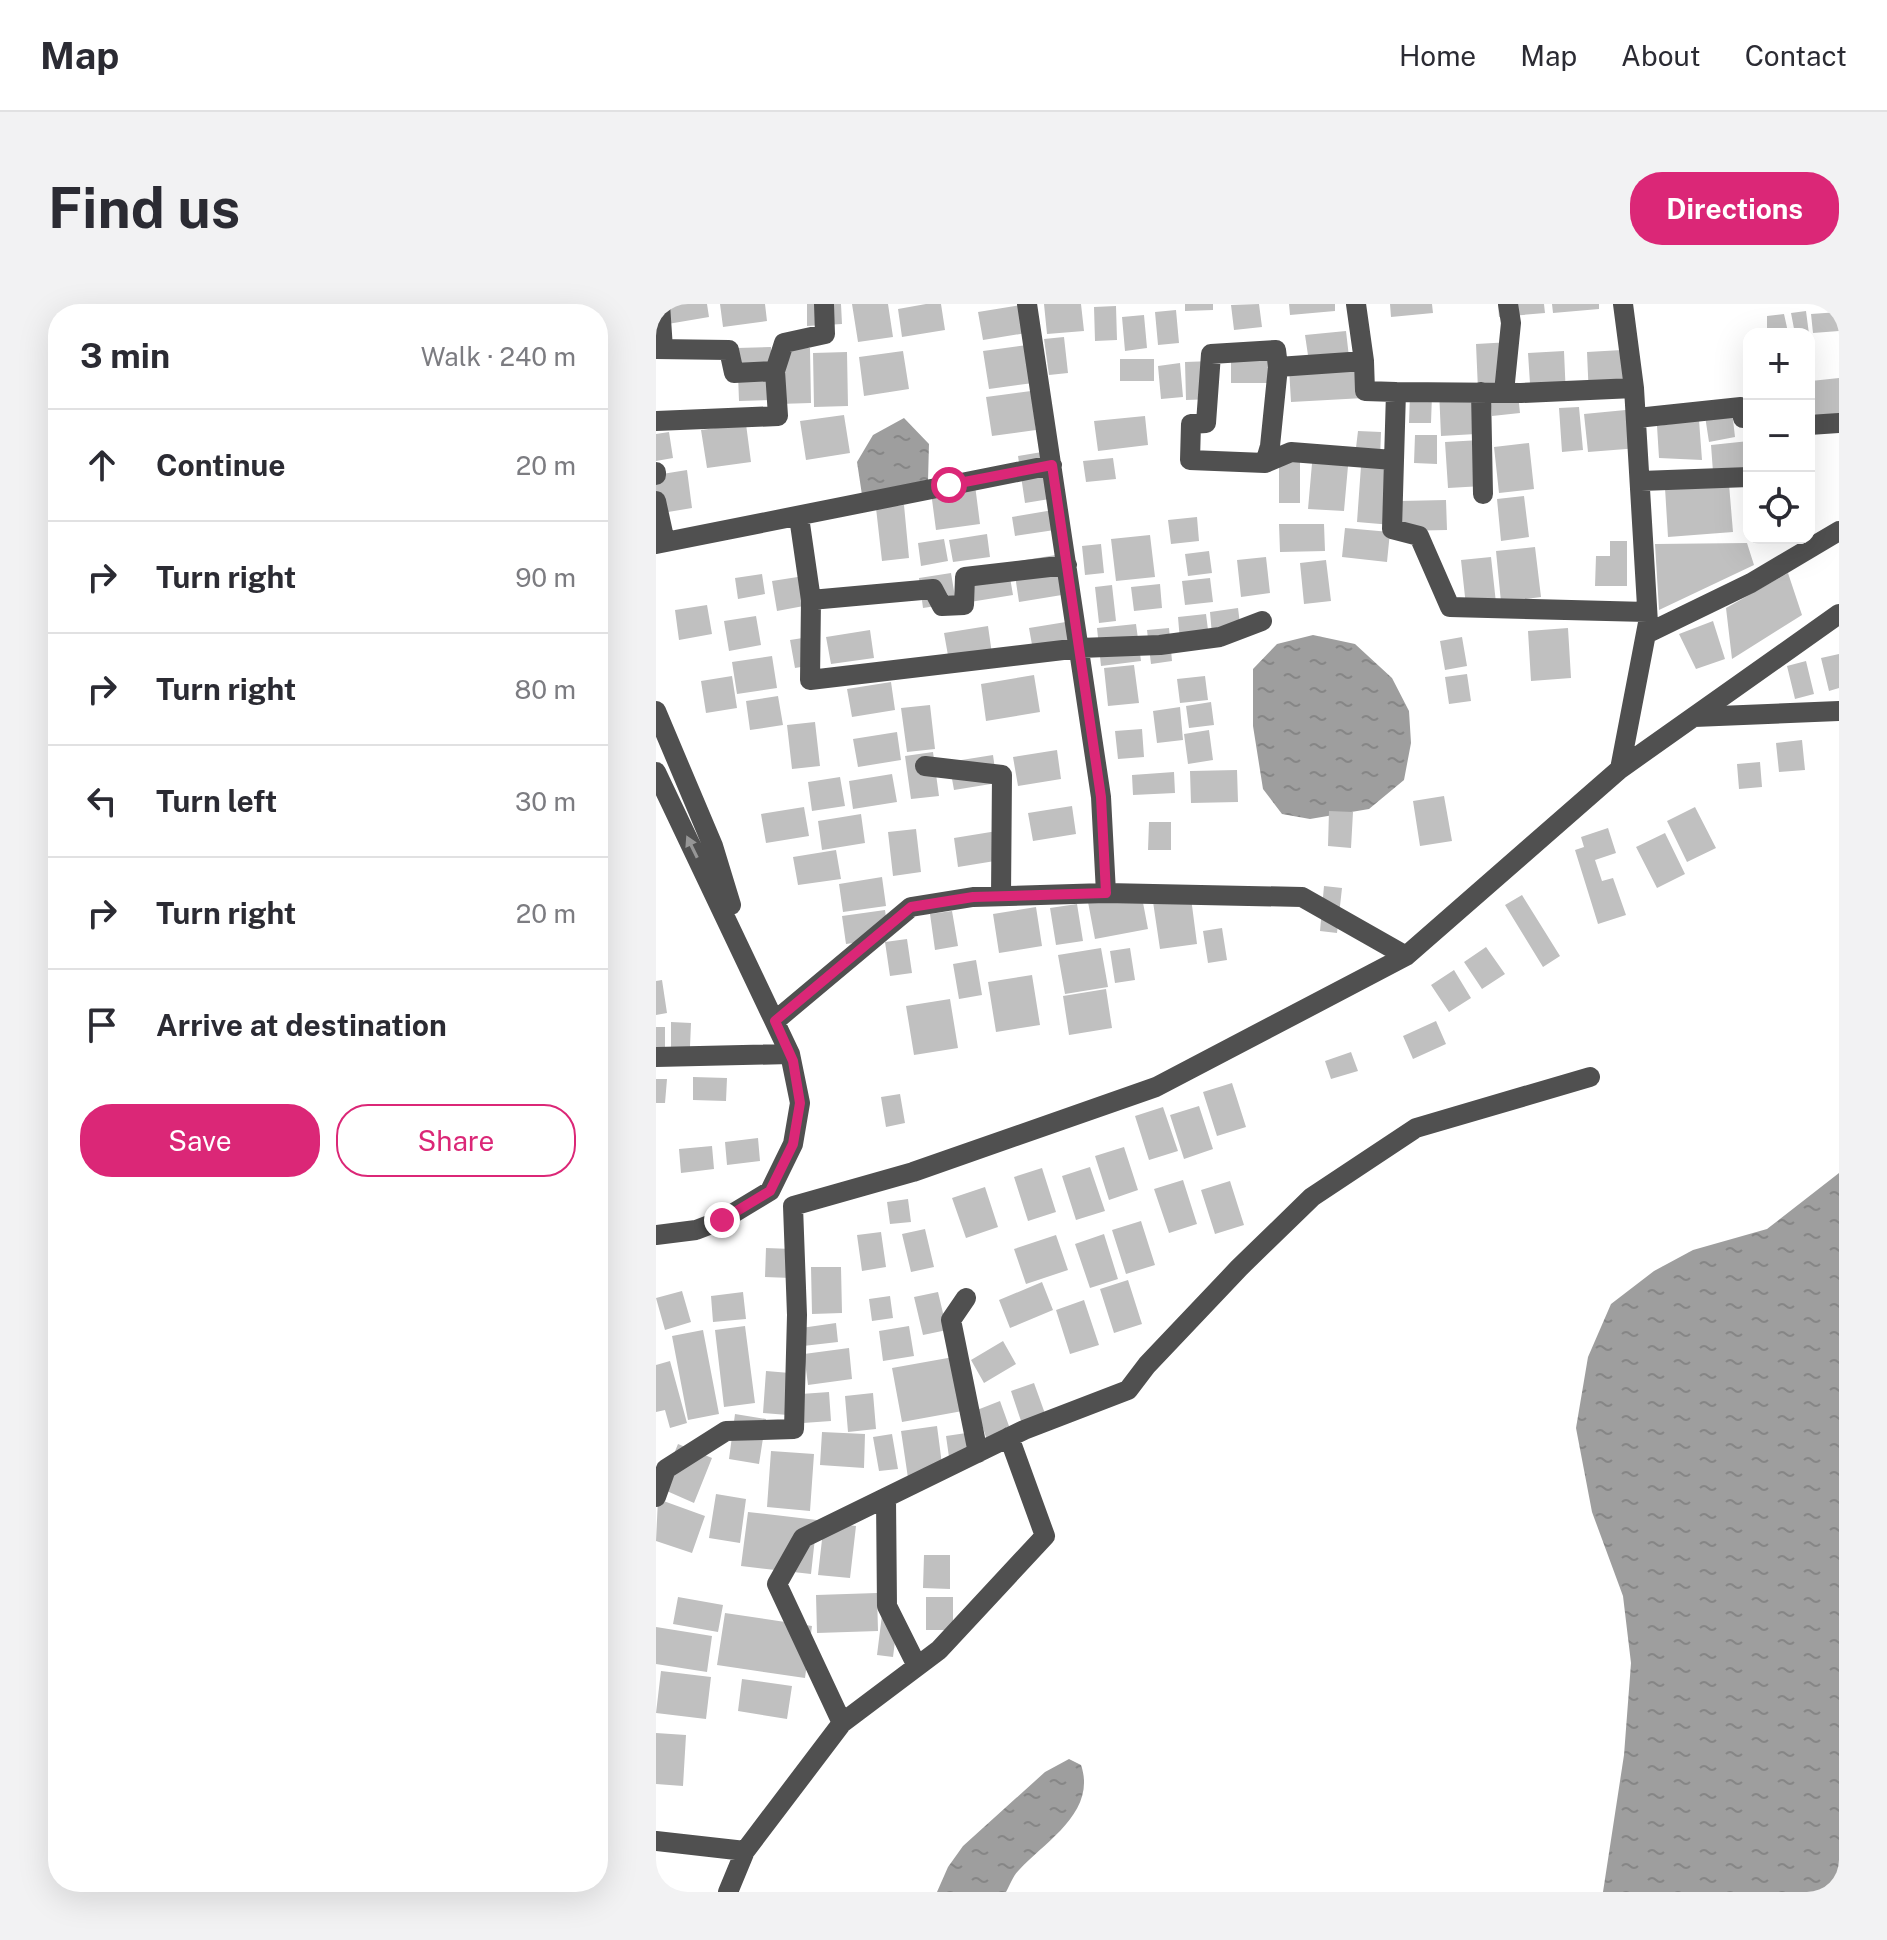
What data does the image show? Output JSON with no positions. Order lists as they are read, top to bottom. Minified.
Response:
{"page":{"header":"Map","nav":["Home","Map","About","Contact"],"buttons":["Directions",["Save","Share"]],"title":"Find us","heading":["3 min","Walk · 240 m"],"map_buttons":["+","−"],"list":[["Continue","20 m"],["Turn right","90 m"],["Turn right","80 m"],["Turn left","30 m"],["Turn right","20 m"],"Arrive at destination"]}}
